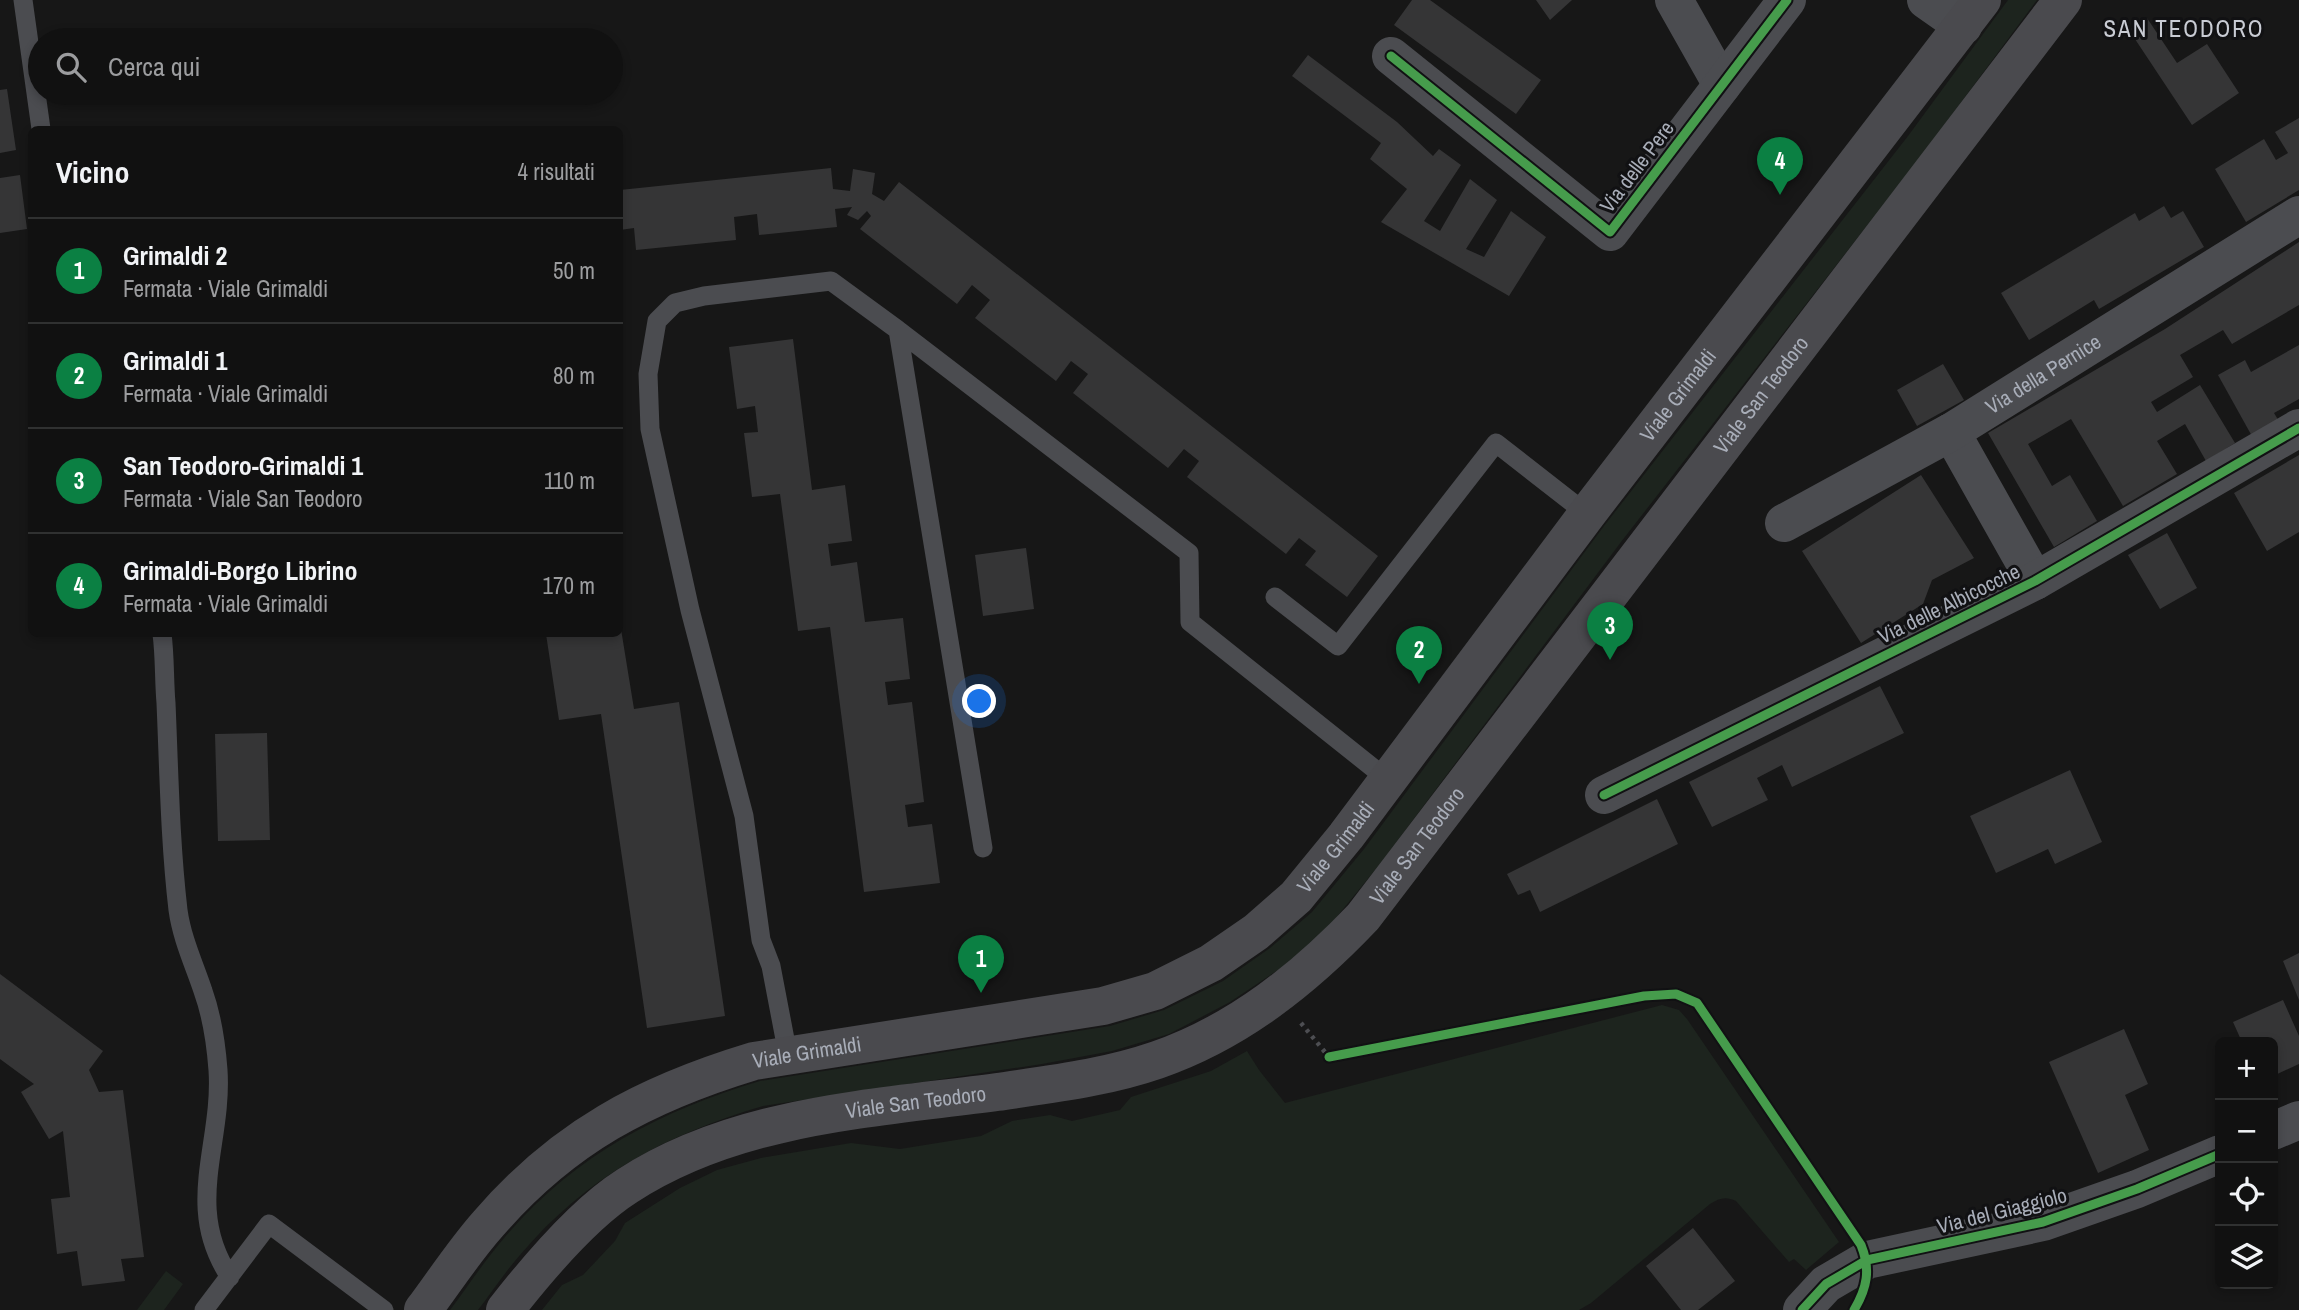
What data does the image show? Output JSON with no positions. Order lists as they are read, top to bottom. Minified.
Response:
{"streets":{"main road":["Viale Grimaldi","Viale San Teodoro"],"street":["Via delle Pere","Via della Pernice","Via delle Albicocche","Via del Giaggiolo"]},"districts":["SAN TEODORO"],"page":{"search":"Cerca qui","heading":["Vicino","4 risultati"],"pins":["4","3","2","1"],"list":[{"mark":"1","name":"Grimaldi 2","note":"Fermata · Viale Grimaldi","value":"50 m"},{"mark":"2","name":"Grimaldi 1","note":"Fermata · Viale Grimaldi","value":"80 m"},{"mark":"3","name":"San Teodoro-Grimaldi 1","note":"Fermata · Viale San Teodoro","value":"110 m"},{"mark":"4","name":"Grimaldi-Borgo Librino","note":"Fermata · Viale Grimaldi","value":"170 m"}],"map_buttons":["+","−"]}}
